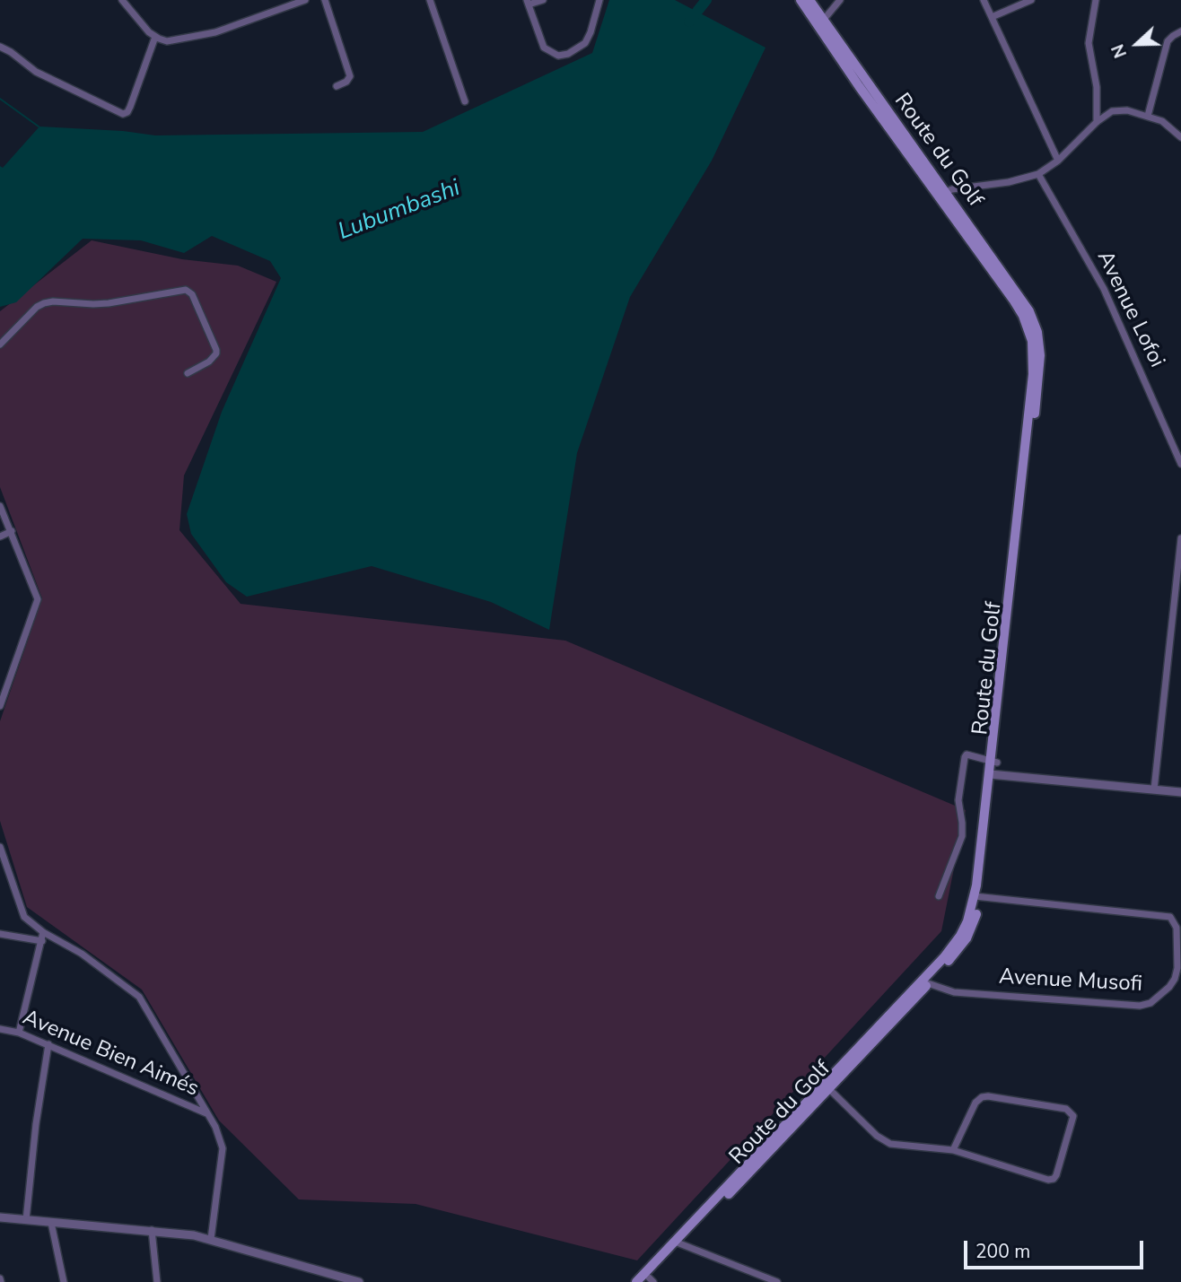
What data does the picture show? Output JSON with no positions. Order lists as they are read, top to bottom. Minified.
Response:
{"streets":{"main road":["Route du Golf"],"street":["Avenue Lofoi","Avenue Musofi","Avenue Bien Aimés"]},"crossings":[["Route du Golf","Avenue Musofi"]],"water":["Lubumbashi"],"scale_bar":"200 m","north":"left"}
